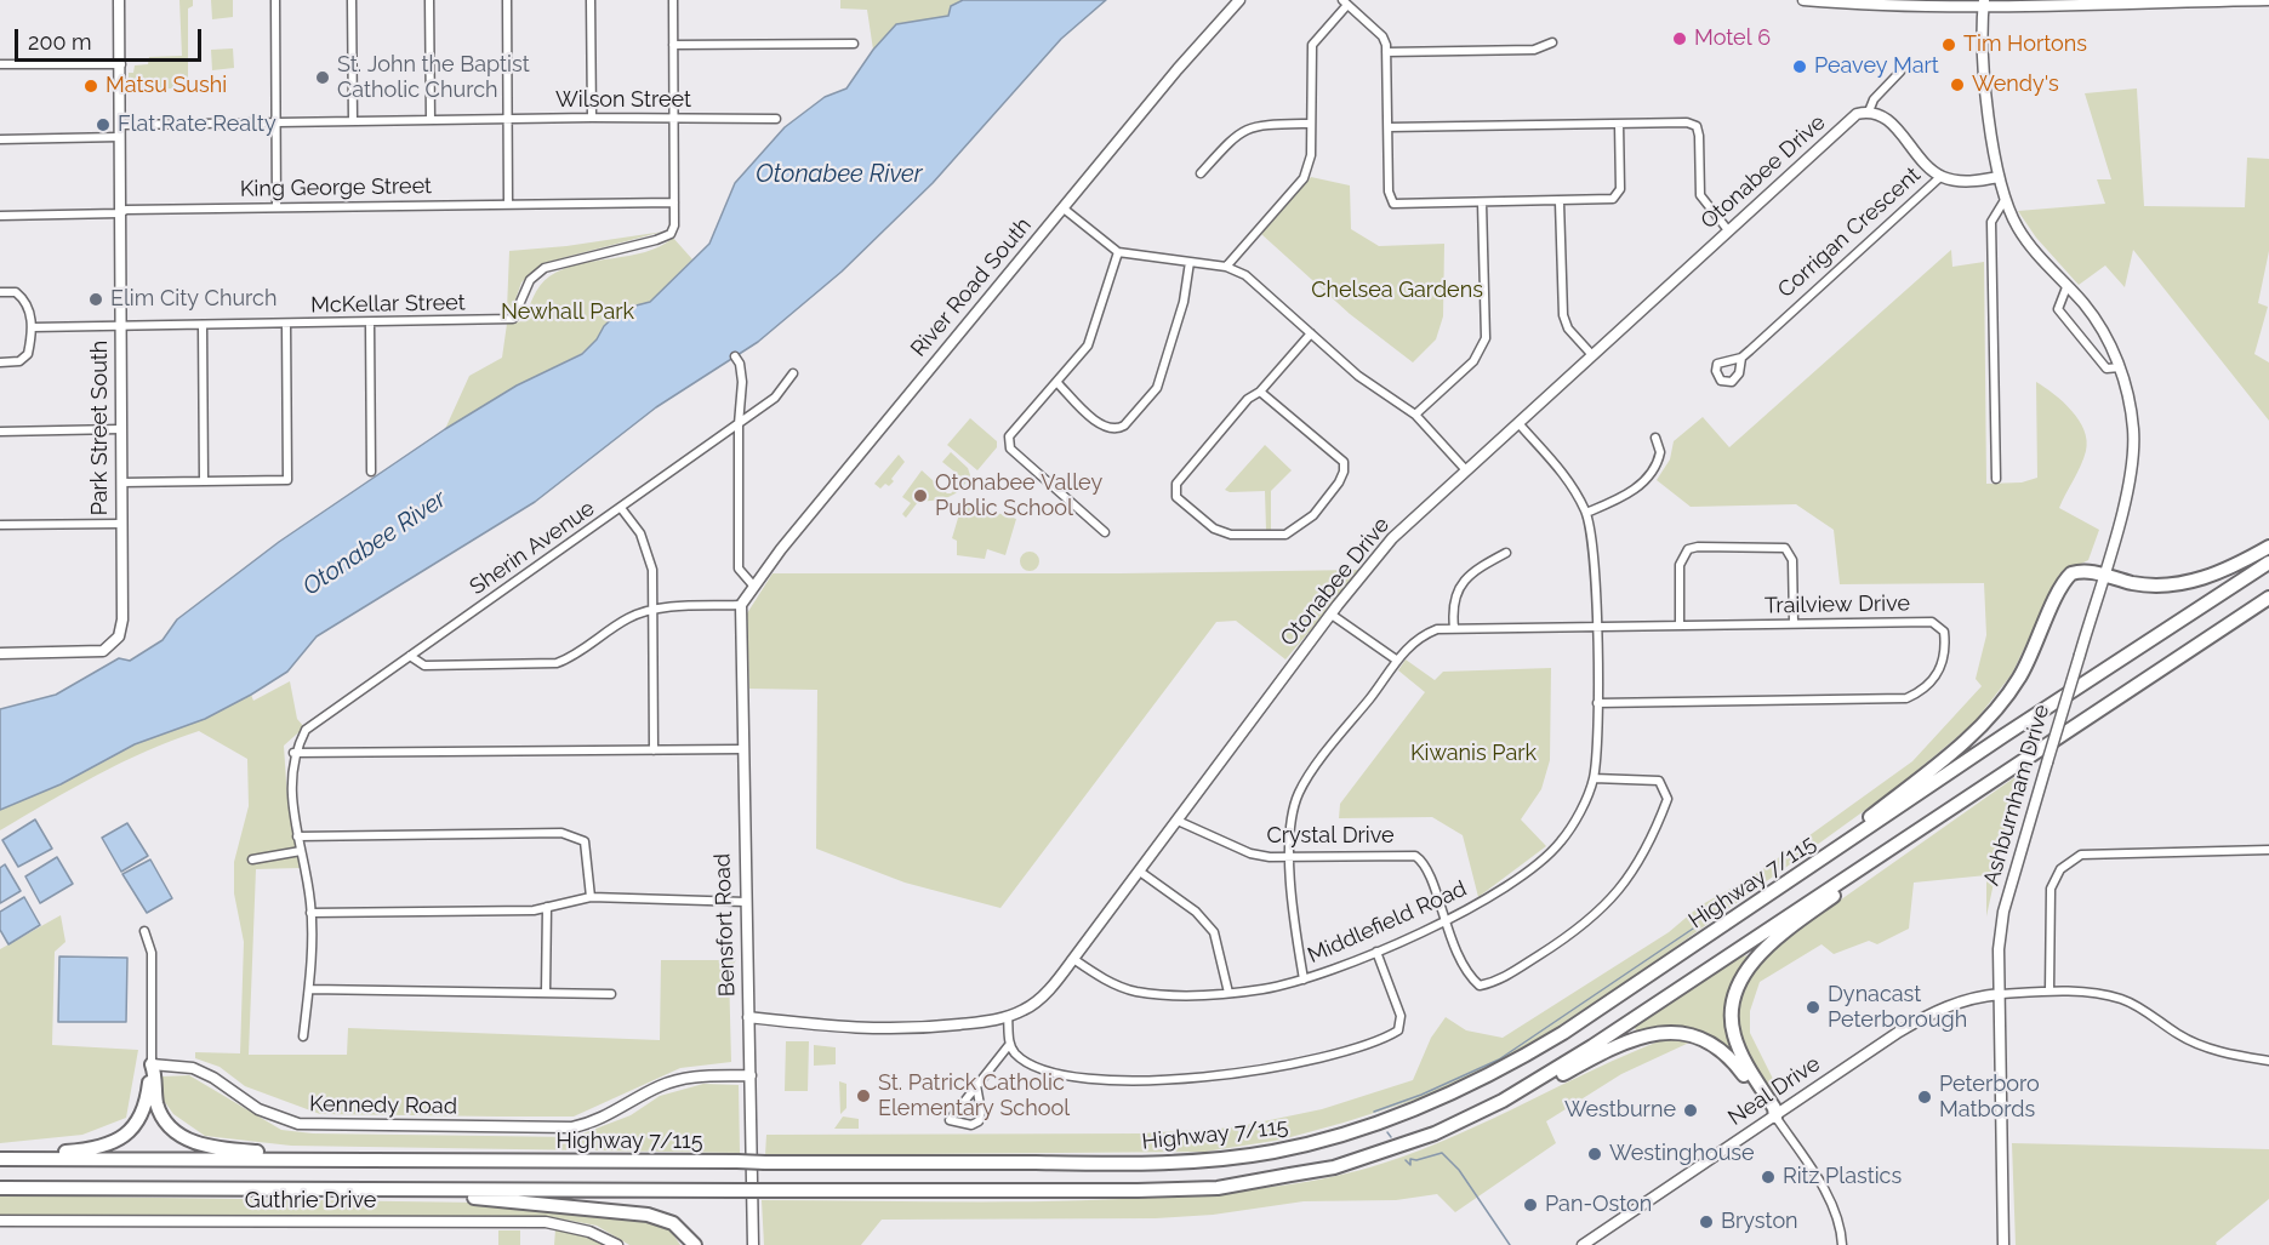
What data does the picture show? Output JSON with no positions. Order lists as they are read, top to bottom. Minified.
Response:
{"streets":{"highway":["Highway 7/115"],"street":["Wilson Street","Otonabee Drive","King George Street","Corrigan Crescent","River Road South","McKellar Street","Park Street South","Sherin Avenue","Trailview Drive","Ashburnham Drive","Crystal Drive","Middlefield Road","Bensfort Road","Neal Drive","Kennedy Road","Guthrie Drive"]},"crossings":[["Wilson Street","Park Street South"],["Otonabee Drive","Crystal Drive"],["Otonabee Drive","Middlefield Road"],["Otonabee Drive","Bensfort Road"],["King George Street","McKellar Street"],["King George Street","Park Street South"],["Corrigan Crescent","Ashburnham Drive"],["River Road South","Bensfort Road"],["McKellar Street","Park Street South"],["Trailview Drive","Crystal Drive"],["Trailview Drive","Middlefield Road"],["Ashburnham Drive","Neal Drive"],["Crystal Drive","Middlefield Road"],["Bensfort Road","Kennedy Road"]],"water":["Otonabee River"],"parks":["Chelsea Gardens","Newhall Park","Kiwanis Park"],"places":["Motel 6","Tim Hortons","Peavey Mart","St. John the Baptist Catholic Church","Wendy's","Matsu Sushi","Flat Rate Realty","Elim City Church","Otonabee Valley Public School","Dynacast Peterborough","St. Patrick Catholic Elementary School","Peterboro Matbords","Westburne","Westinghouse","Ritz Plastics","Pan-Oston","Bryston"],"scale_bar":"200 m"}
